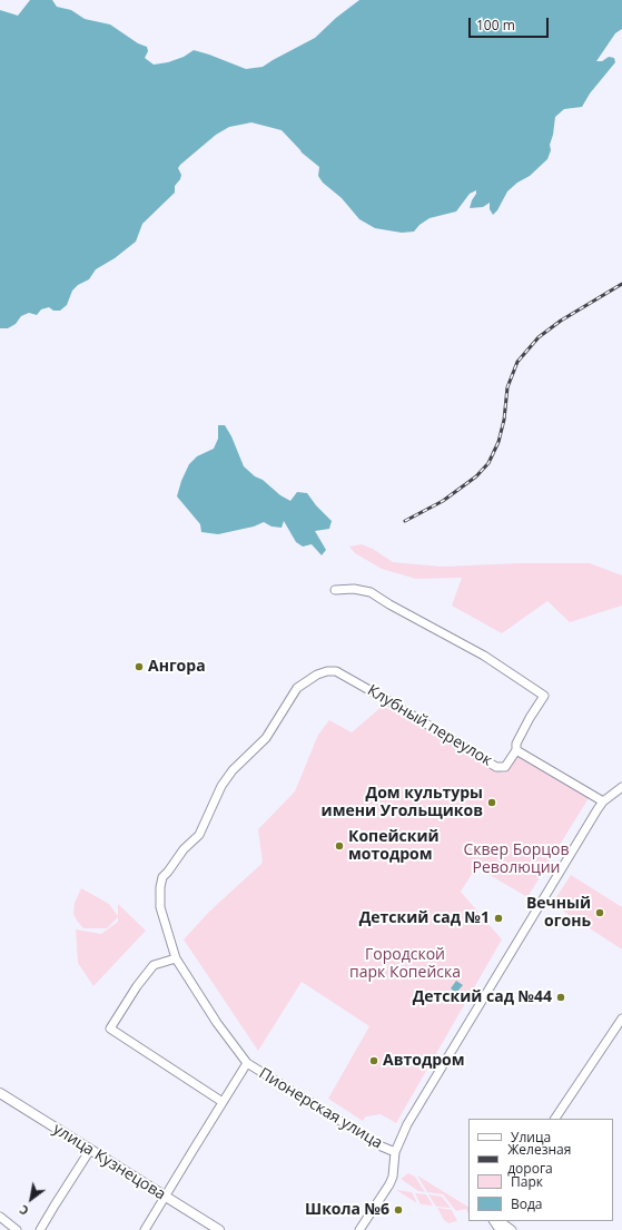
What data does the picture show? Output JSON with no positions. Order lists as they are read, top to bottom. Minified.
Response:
{"streets":{"main road":["улица Кузнецова"],"street":["Клубный переулок","Пионерская улица"]},"parks":["Сквер Борцов Революции","Городской парк Копейска"],"places":["Ангора","Дом культуры имени Угольщиков","Копейский мотодром","Вечный огонь","Детский сад №1","Детский сад №44","Автодром","Школа №6"],"legend":["Улица","Железная дорога","Парк","Вода"],"scale_bar":"100 m","north":"bottom left"}
